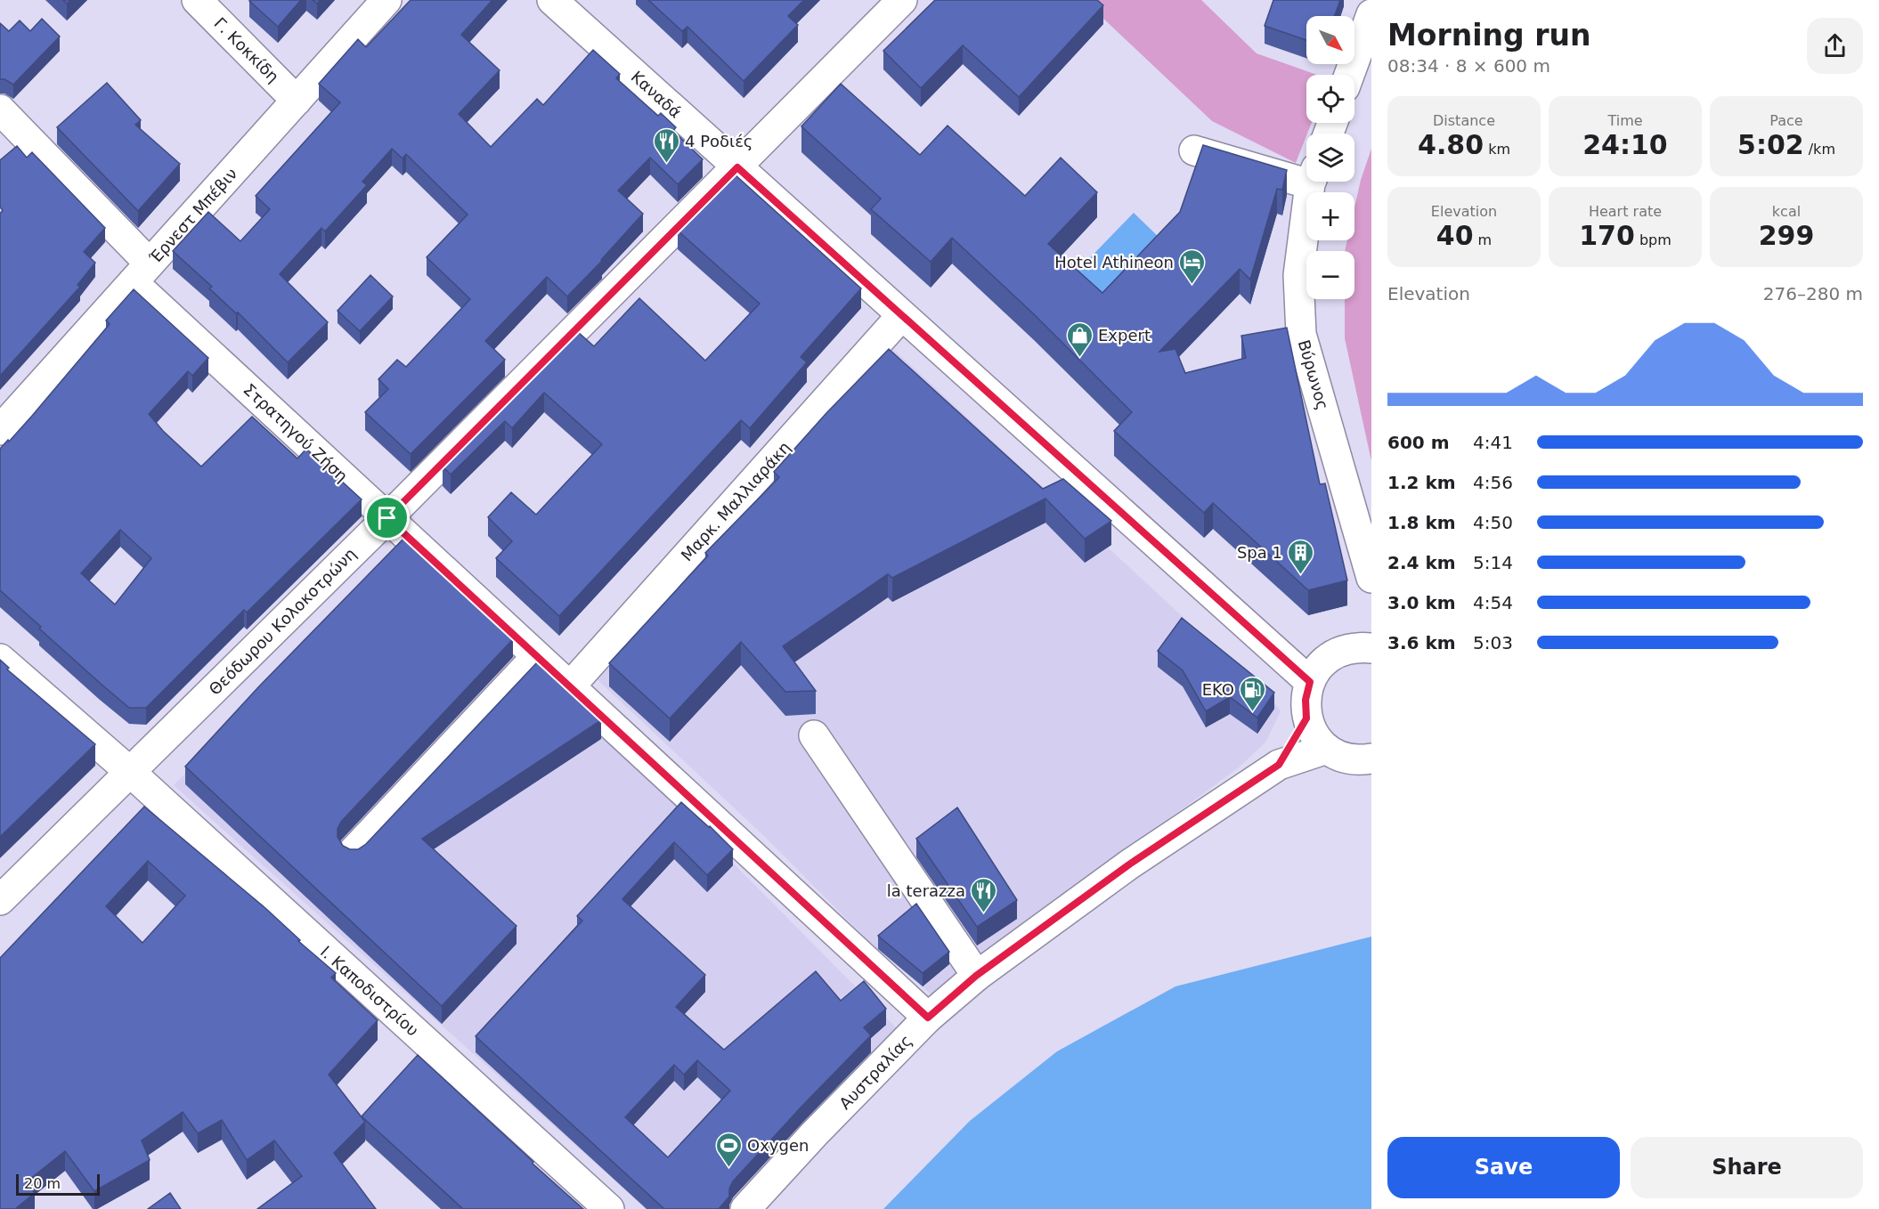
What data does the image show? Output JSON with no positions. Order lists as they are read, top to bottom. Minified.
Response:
{"streets":{"street":["Γ. Κοκκίδη","Καναδά","Έρνεστ Μπέβιν","Βύρωνος","Στρατηγού Ζήση","Μαρκ. Μαλλιαράκη","Θεόδωρου Κολοκοτρώνη","Ι. Καποδιστρίου","Αυστραλίας"]},"crossings":[["Γ. Κοκκίδη","Έρνεστ Μπέβιν"],["Καναδά","Μαρκ. Μαλλιαράκη"],["Καναδά","Θεόδωρου Κολοκοτρώνη"],["Έρνεστ Μπέβιν","Στρατηγού Ζήση"],["Στρατηγού Ζήση","Μαρκ. Μαλλιαράκη"],["Στρατηγού Ζήση","Θεόδωρου Κολοκοτρώνη"],["Στρατηγού Ζήση","Αυστραλίας"],["Θεόδωρου Κολοκοτρώνη","Ι. Καποδιστρίου"]],"places":{"restaurant":["4 Ροδιές","la terazza"],"hotel":["Hotel Athineon"],"shop":["Expert"],"building":["Spa 1"],"fuel station":["EKO"],"sports":["Oxygen"]},"scale_bar":"20 m","north":"bottom right","page":{"heading":["Morning run","08:34 · 8 × 600 m"],"map_buttons":["+","−"],"stats":[["Distance","4.80 km"],["Time","24:10"],["Pace","5:02 /km"],["Elevation","40 m"],["Heart rate","170 bpm"],["kcal","299"]],"chart":["Elevation","276–280 m"],"list":[{"name":"600 m","note":"4:41"},{"name":"1.2 km","note":"4:56"},{"name":"1.8 km","note":"4:50"},{"name":"2.4 km","note":"5:14"},{"name":"3.0 km","note":"4:54"},{"name":"3.6 km","note":"5:03"}],"buttons":["Save","Share"],"scale":"20 m"}}
